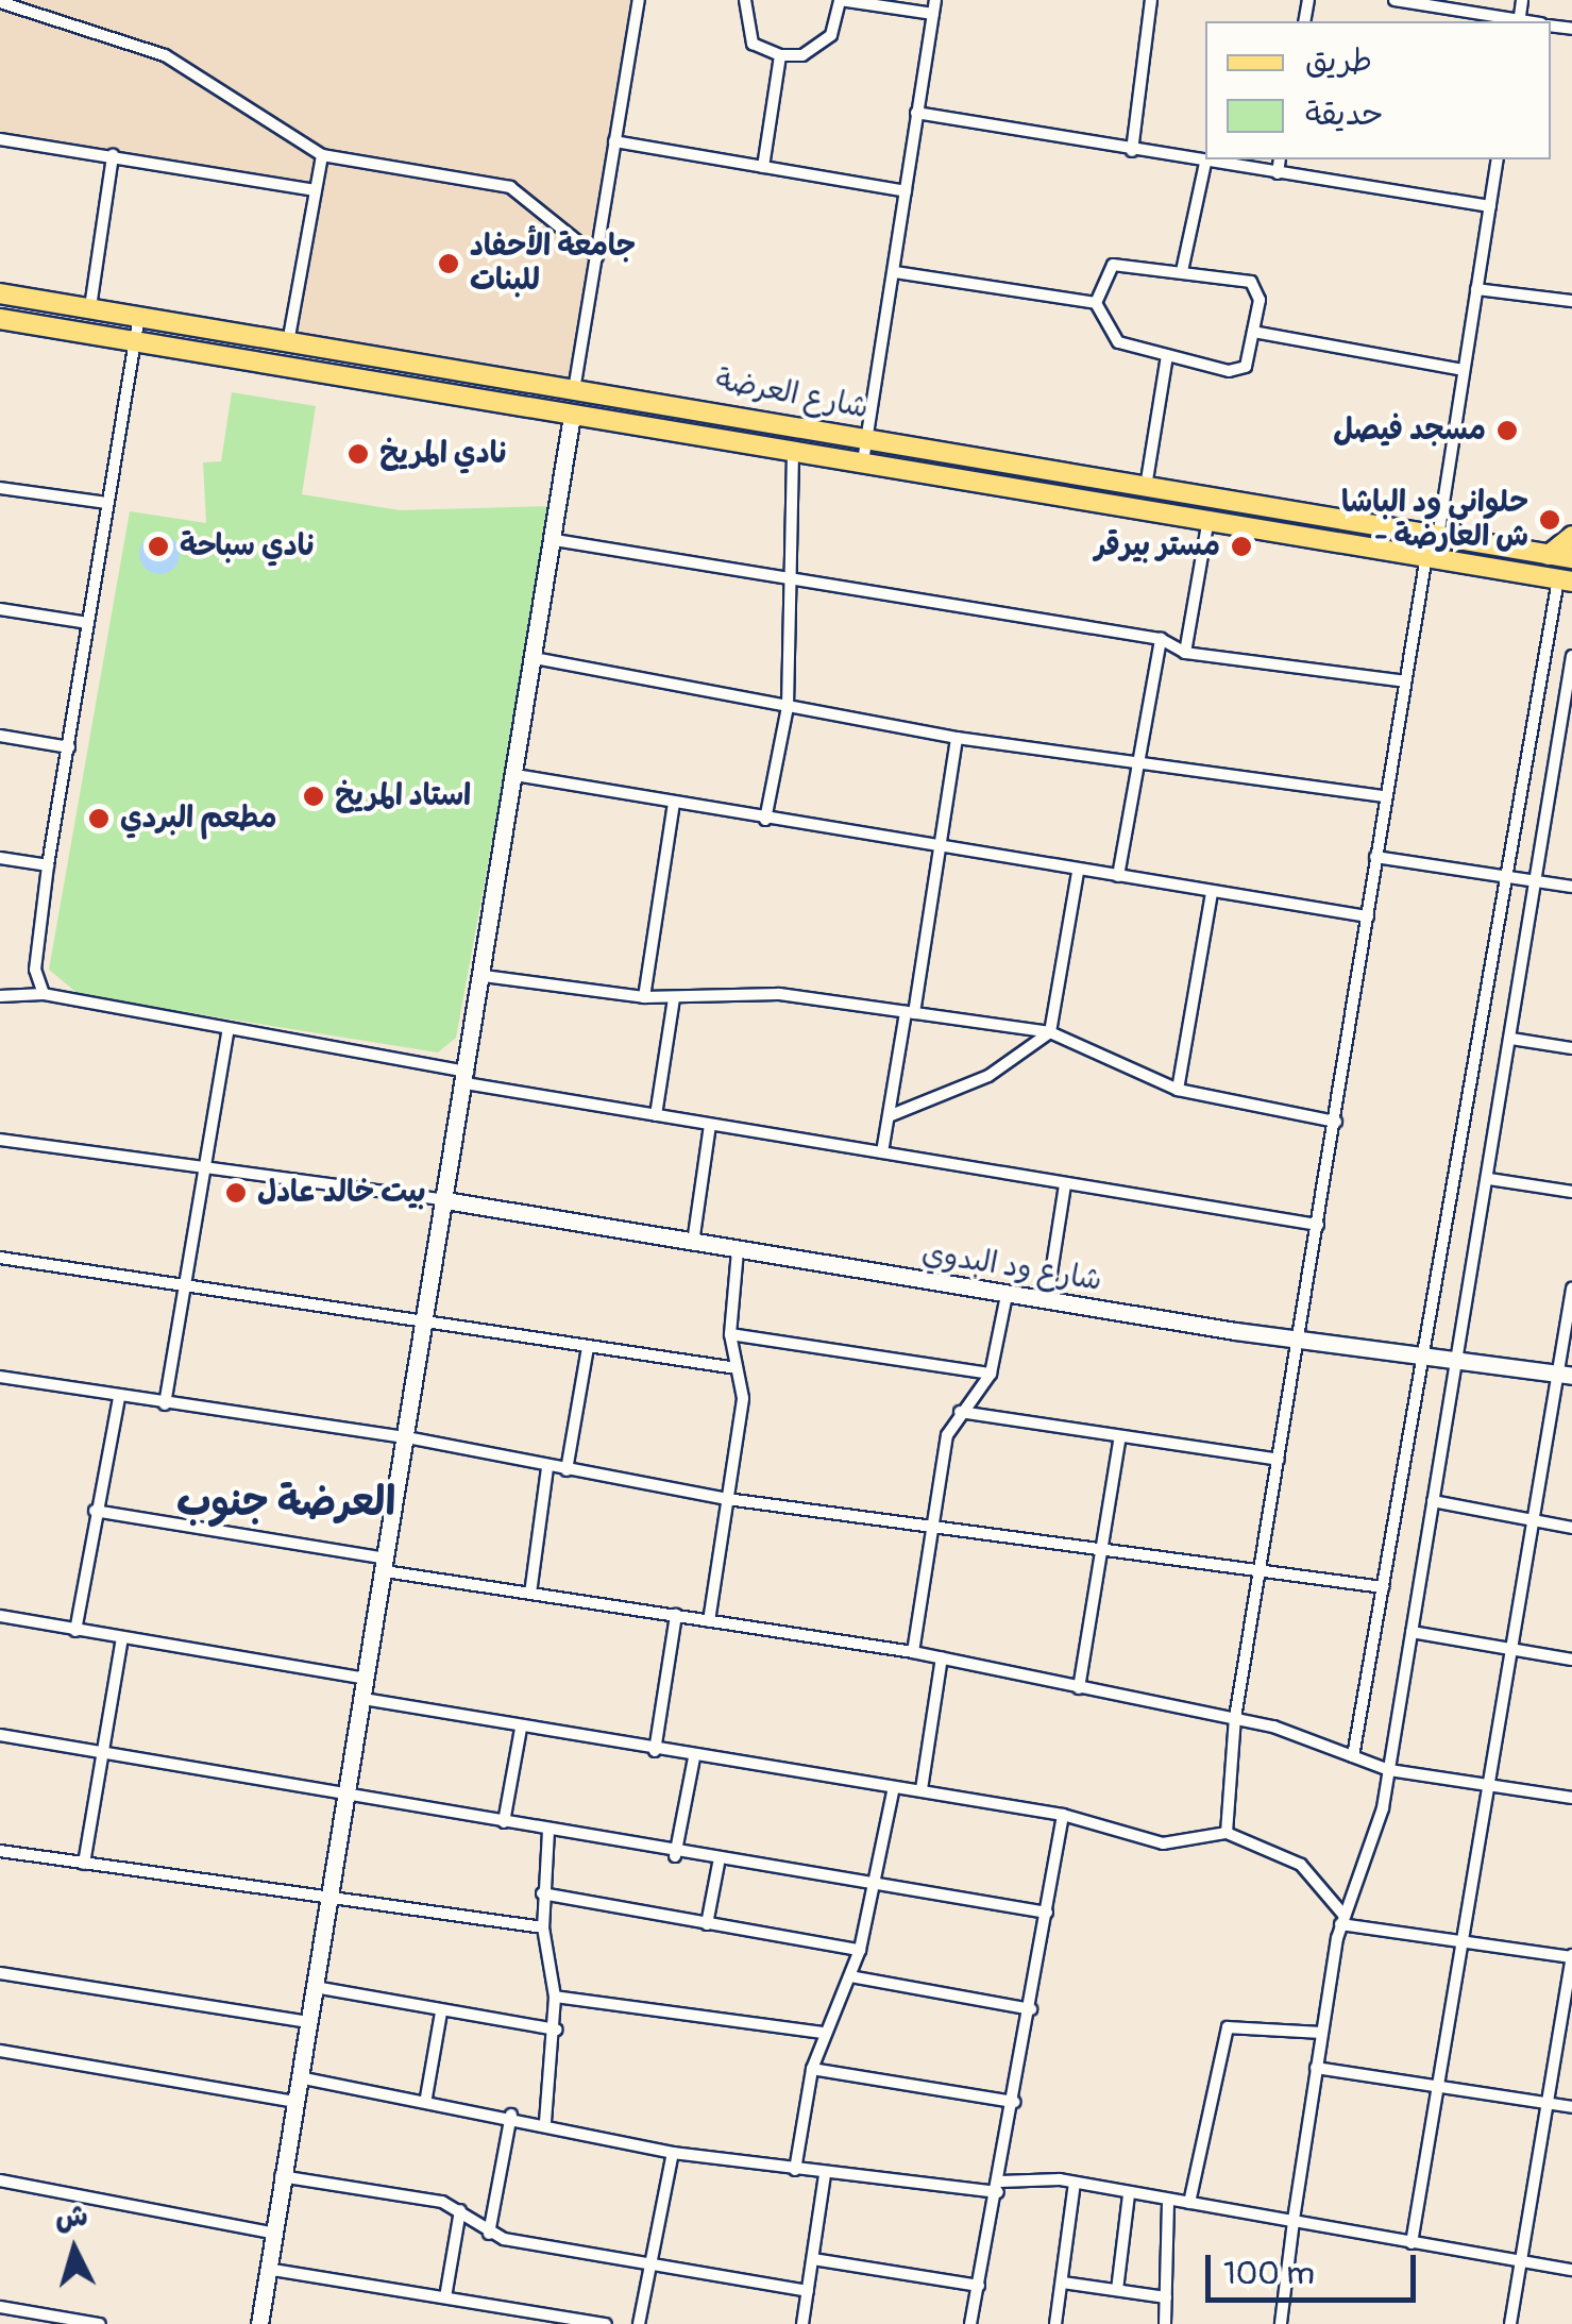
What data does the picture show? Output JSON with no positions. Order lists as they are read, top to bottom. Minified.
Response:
{"streets":{"main road":["شارع العرضة"],"street":["شارع ود البدوي"]},"districts":["العرضة جنوب"],"places":["جامعة الأحفاد للبنات","مسجد فيصل","نادي المريخ","حلواني ود الباشا - ش العارضة","نادي سباحة","مستر بيرقر","استاد المريخ","مطعم البردي","بيت خالد عادل"],"legend":["طريق","حديقة"],"scale_bar":"100 m","north":"top"}
